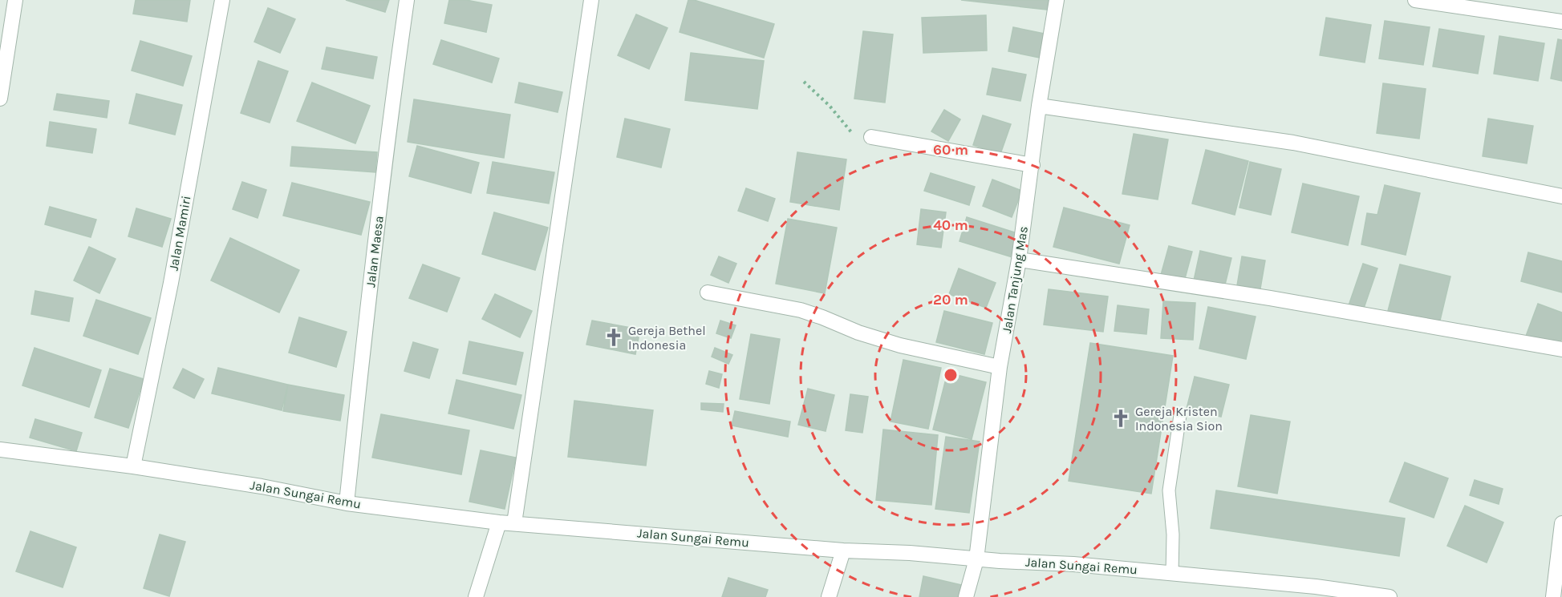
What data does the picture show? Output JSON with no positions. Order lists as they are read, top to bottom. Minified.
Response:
{"streets":{"street":["Jalan Mamiri","Jalan Maesa","Jalan Tanjung Mas","Jalan Sungai Remu"]},"crossings":[["Jalan Mamiri","Jalan Sungai Remu"],["Jalan Maesa","Jalan Sungai Remu"],["Jalan Tanjung Mas","Jalan Sungai Remu"]],"places":{"church":["Gereja Bethel Indonesia","Gereja Kristen Indonesia Sion"]},"rings":["60 m","40 m","20 m"]}
